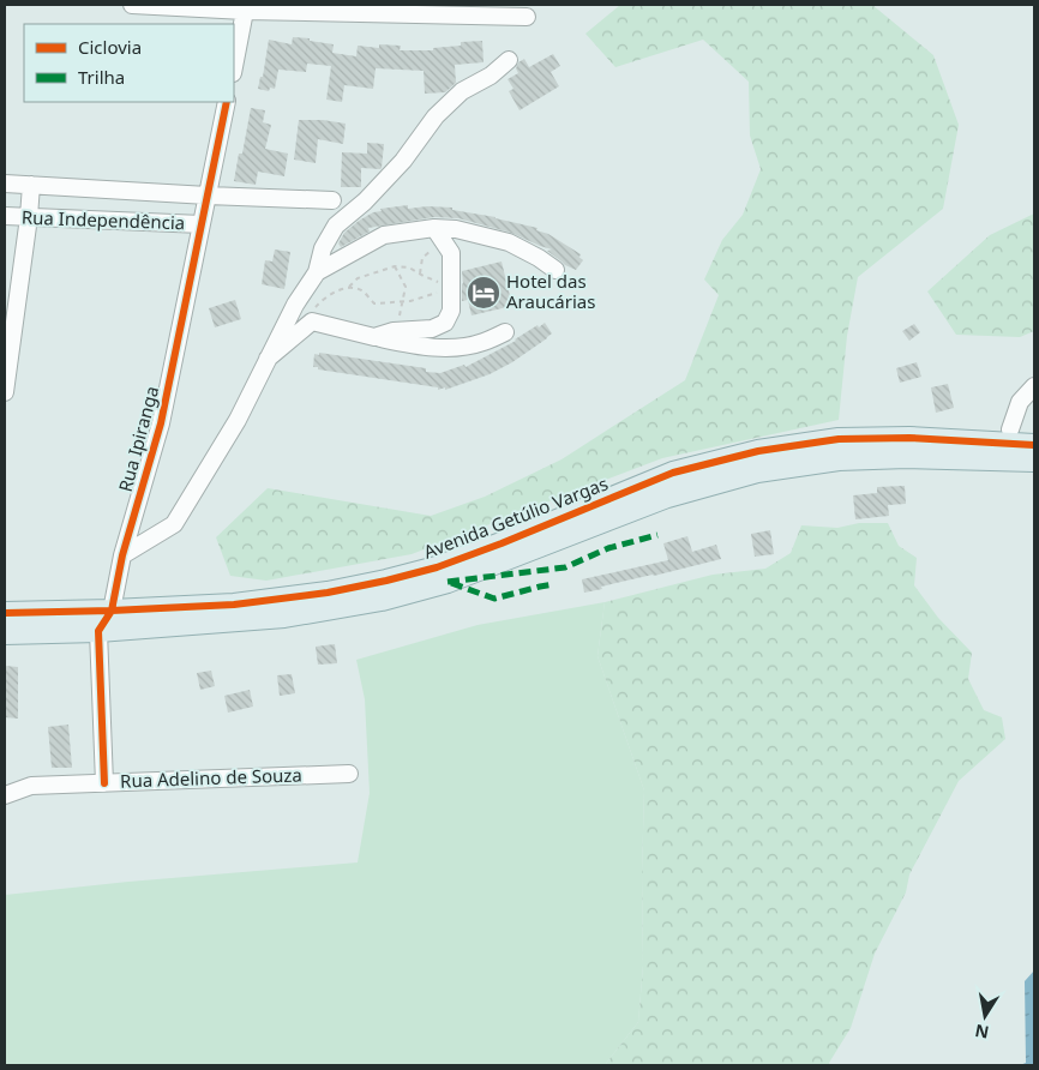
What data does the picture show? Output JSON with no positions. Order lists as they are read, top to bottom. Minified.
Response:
{"streets":{"main road":["Avenida Getúlio Vargas"],"street":["Rua Independência","Rua Ipiranga","Rua Adelino de Souza"]},"crossings":[["Rua Independência","Rua Ipiranga"],["Rua Ipiranga","Avenida Getúlio Vargas"]],"places":{"hotel":["Hotel das Araucárias"]},"legend":["Ciclovia","Trilha"],"north":"bottom"}
